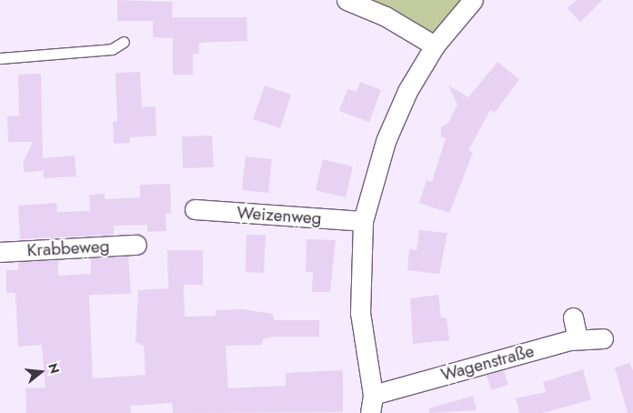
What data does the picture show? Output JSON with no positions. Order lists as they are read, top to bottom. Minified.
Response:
{"streets":{"street":["Weizenweg","Krabbeweg","Wagenstraße"]},"north":"right"}
